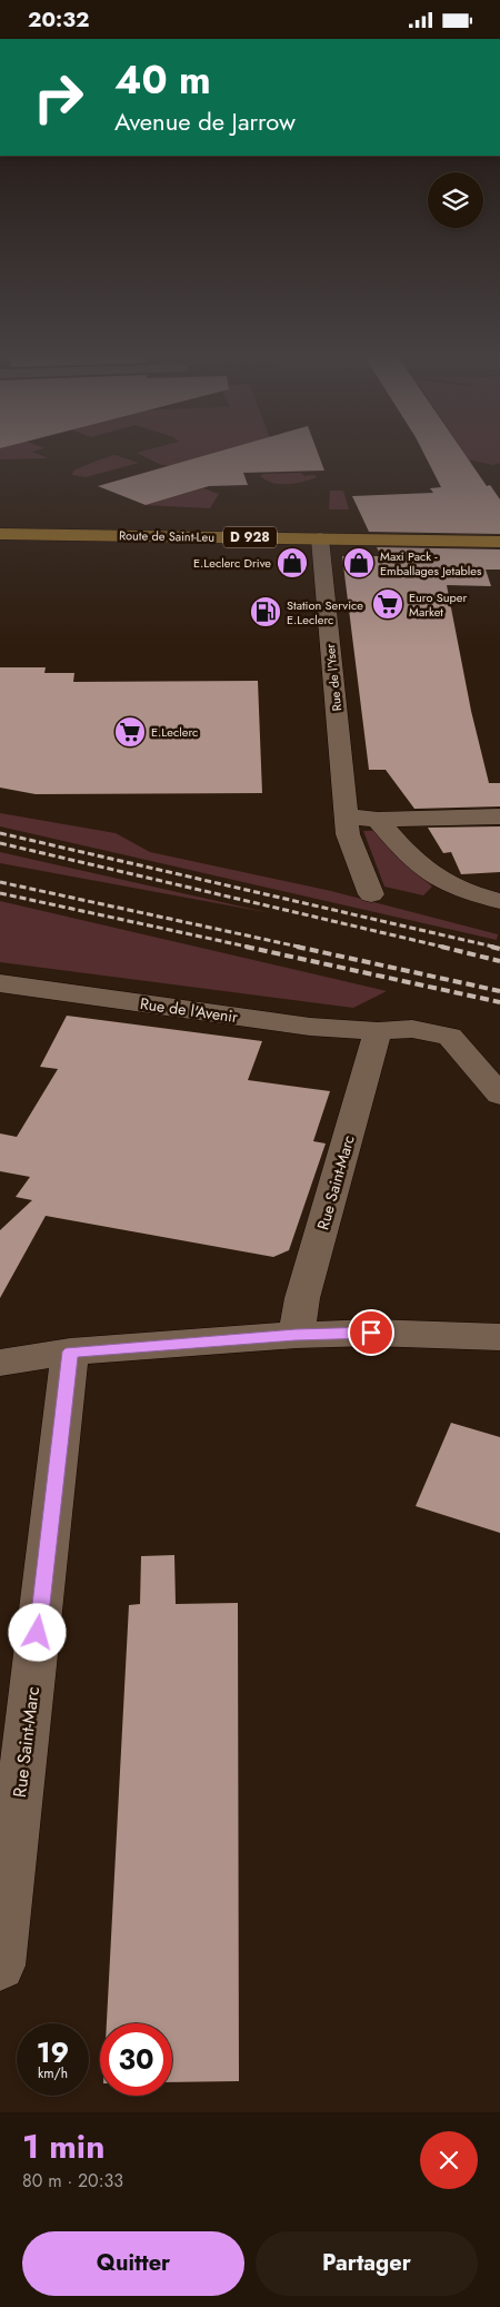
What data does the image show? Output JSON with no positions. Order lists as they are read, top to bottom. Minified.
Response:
{"streets":{"main road":["Route de Saint-Leu","D 928"],"street":["Rue de l'Yser","Rue de l'Avenir","Rue Saint-Marc"]},"crossings":[["Route de Saint-Leu","Rue de l'Yser"],["Rue de l'Avenir","Rue Saint-Marc"]],"places":{"shop":["E.Leclerc Drive","Maxi Pack - Emballages Jetables"],"supermarket":["Euro Super Market","E.Leclerc"],"fuel station":["Station Service E.Leclerc"]},"page":{"status":"20:32","turn":["40 m","Avenue de Jarrow"],"speed":"19 km/h","limit":"30","heading":["1 min","80 m · 20:33"],"buttons":["Quitter","Partager"]}}
